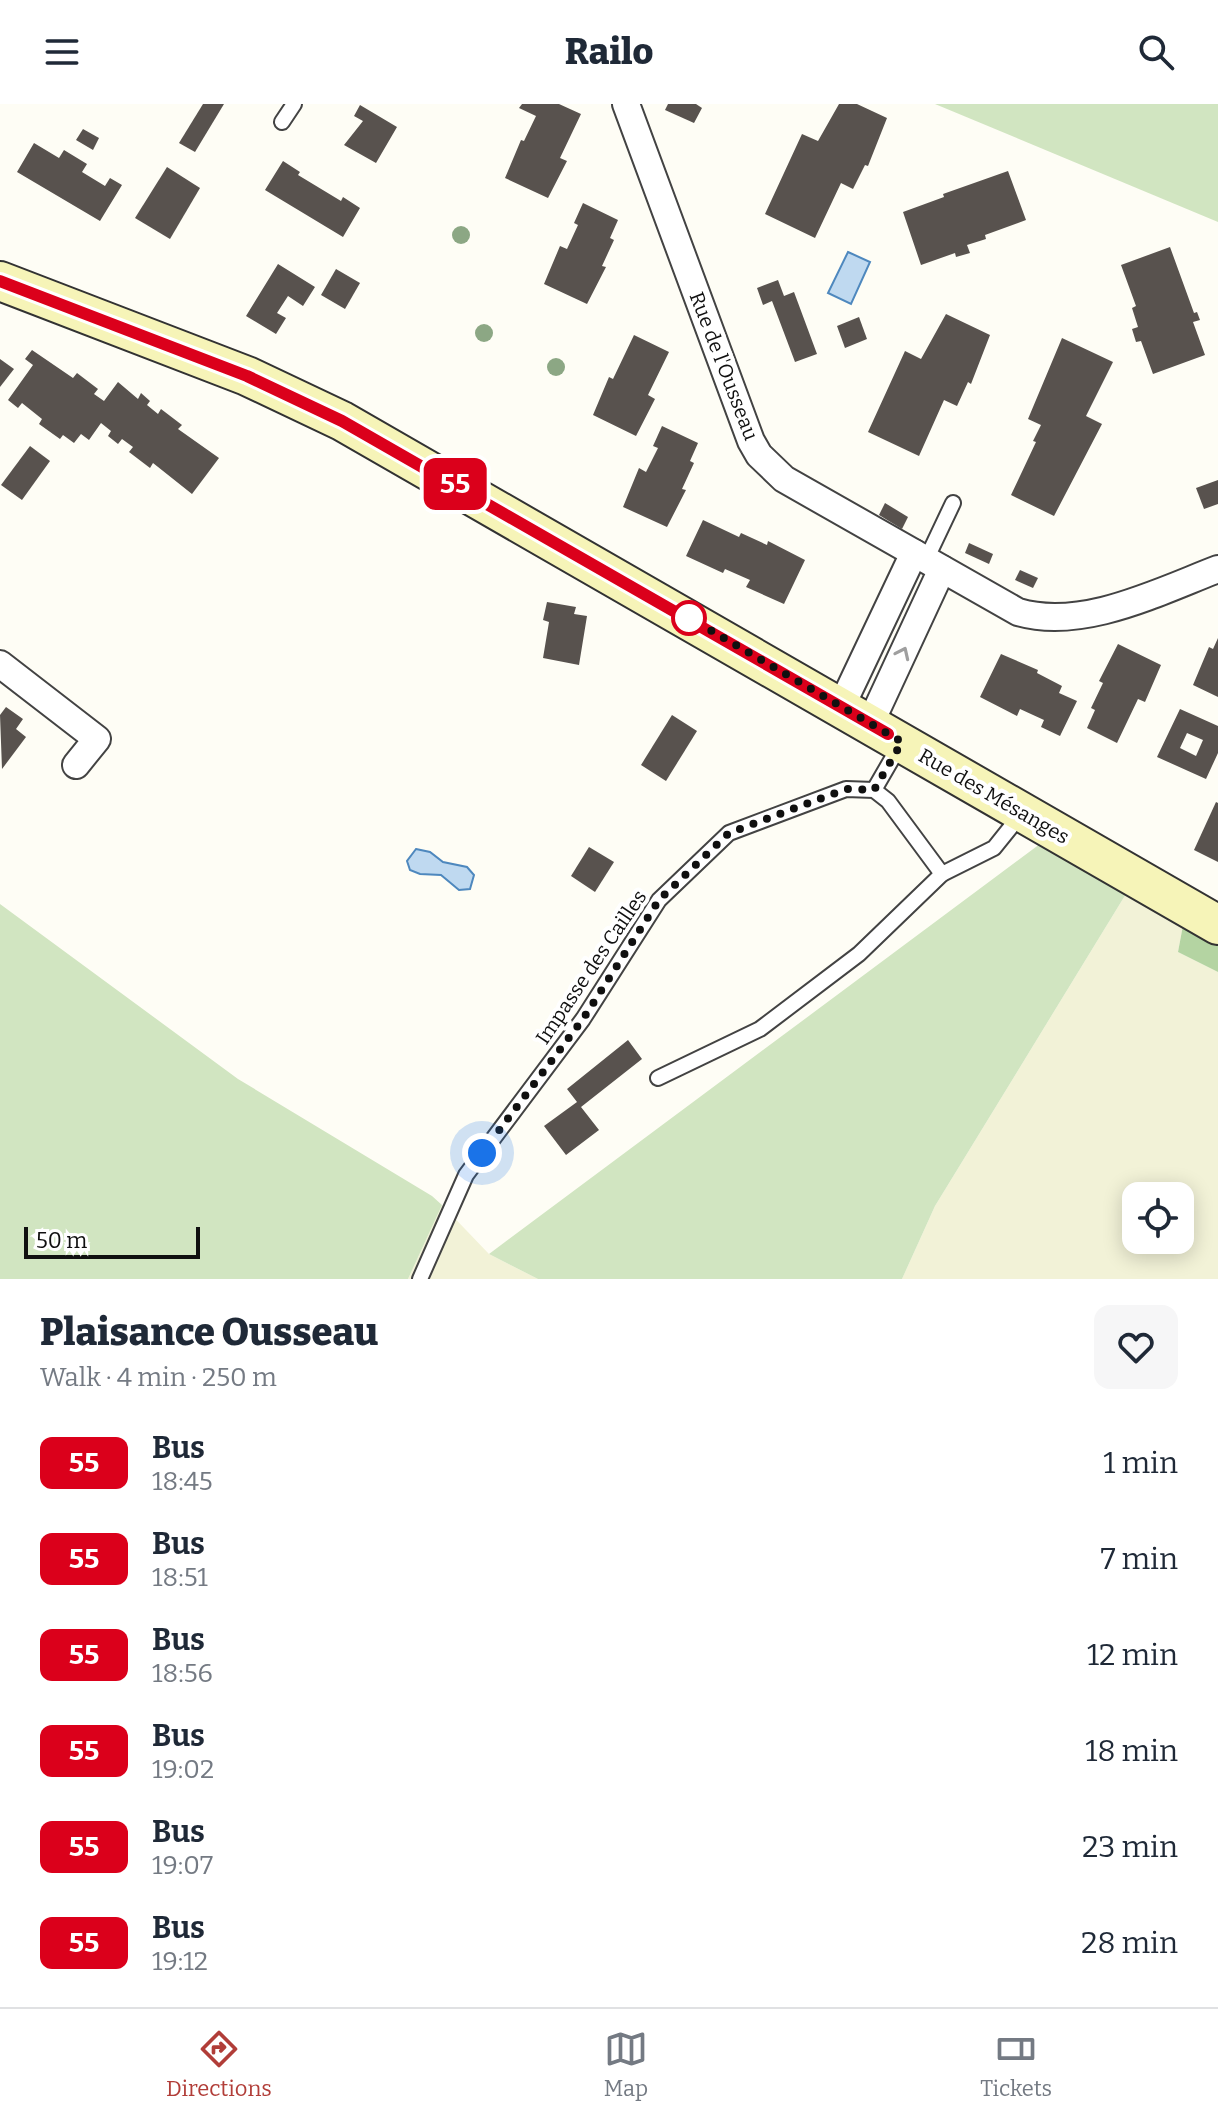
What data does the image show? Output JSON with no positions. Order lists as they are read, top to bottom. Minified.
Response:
{"streets":{"main road":["Rue des Mésanges"],"street":["Rue de l'Ousseau"],"lane":["Impasse des Cailles"]},"lines":["bus line 55"],"scale_bar":"50 m","page":{"header":"Railo","on_map":"55","scale":"50 m","heading":["Plaisance Ousseau","Walk · 4 min · 250 m"],"list":[{"mark":"55","name":"Bus","note":"18:45","value":"1 min"},{"mark":"55","name":"Bus","note":"18:51","value":"7 min"},{"mark":"55","name":"Bus","note":"18:56","value":"12 min"},{"mark":"55","name":"Bus","note":"19:02","value":"18 min"},{"mark":"55","name":"Bus","note":"19:07","value":"23 min"},{"mark":"55","name":"Bus","note":"19:12","value":"28 min"}],"tabs":["Directions","Map","Tickets"]}}
